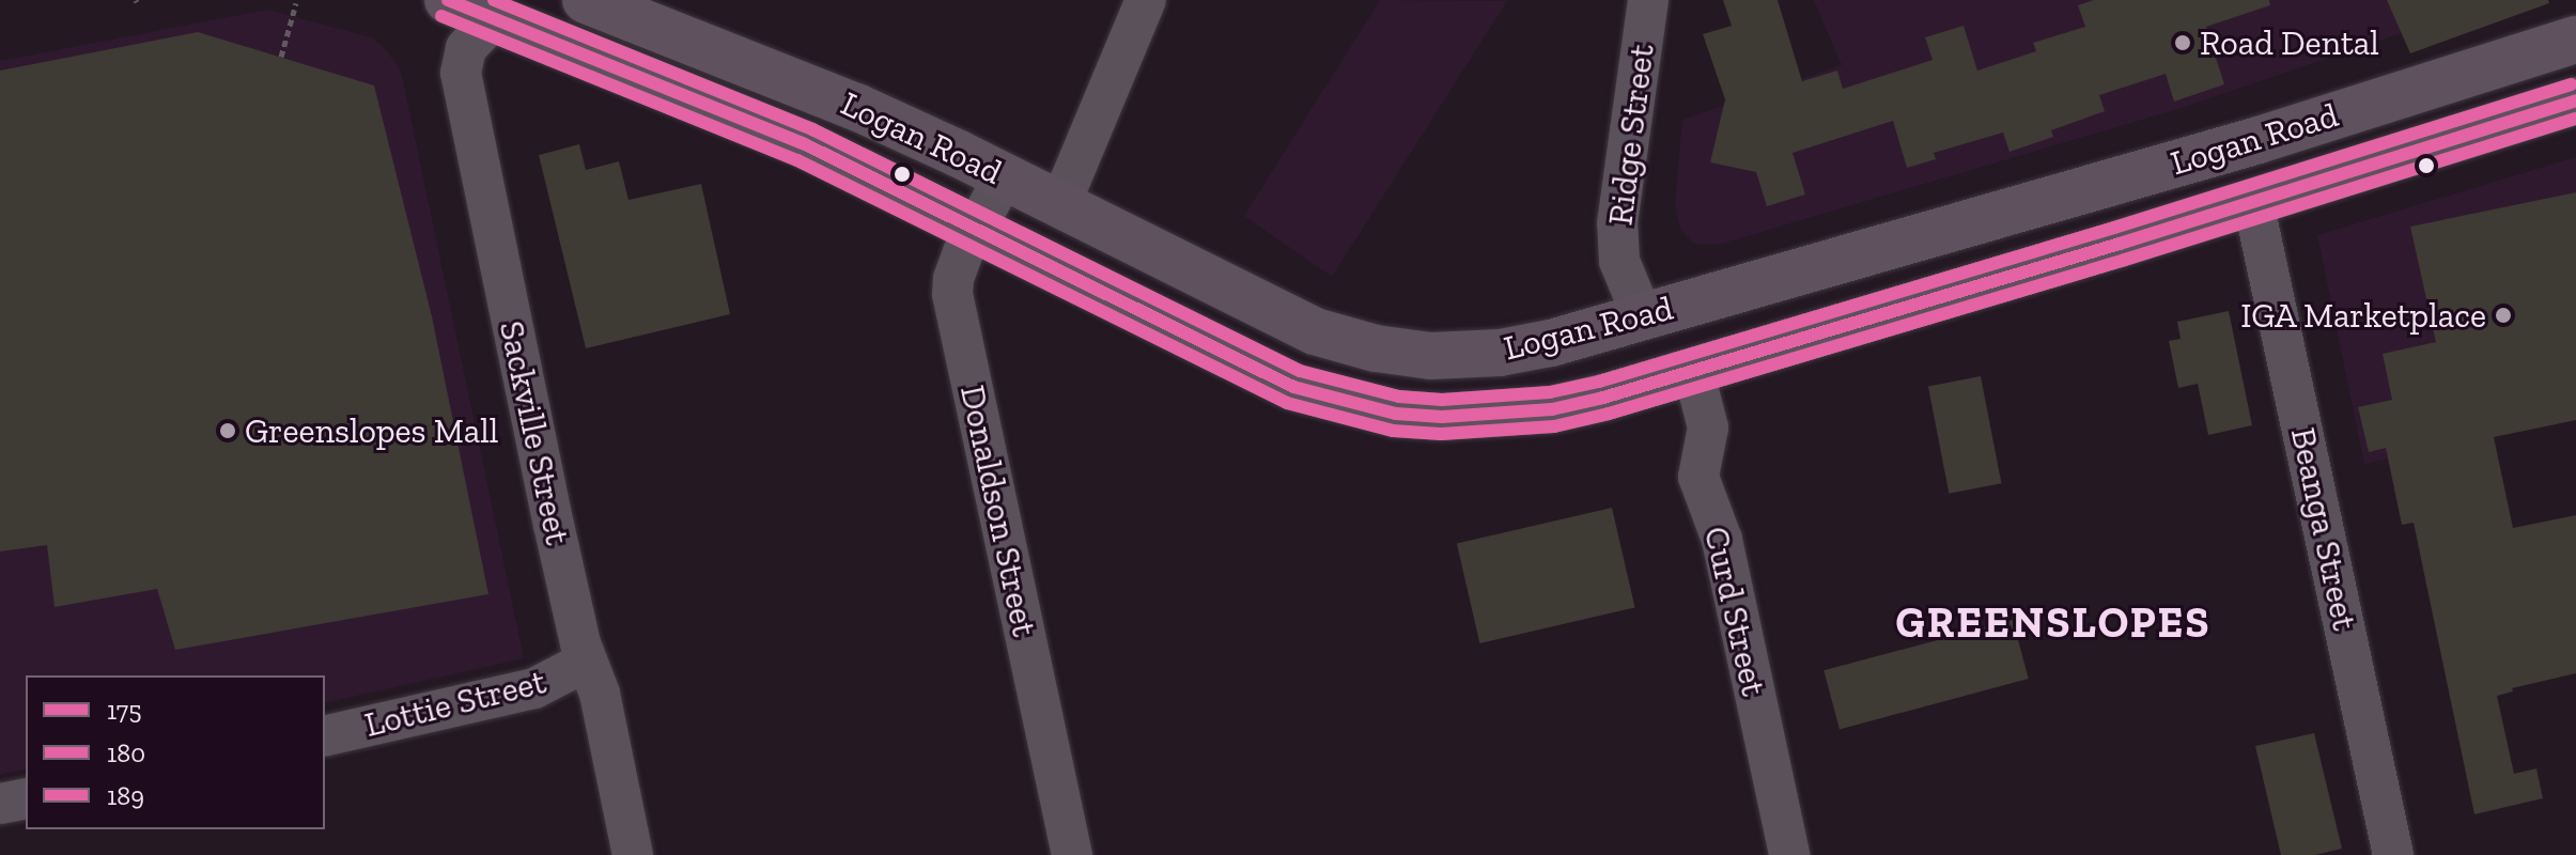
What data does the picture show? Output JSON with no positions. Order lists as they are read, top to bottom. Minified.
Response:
{"streets":{"main road":["Logan Road"],"street":["Ridge Street","Sackville Street","Donaldson Street","Beanga Street","Curd Street","Lottie Street"]},"crossings":[["Ridge Street","Logan Road"],["Logan Road","Sackville Street"],["Logan Road","Donaldson Street"],["Logan Road","Beanga Street"],["Logan Road","Curd Street"],["Sackville Street","Lottie Street"]],"districts":["GREENSLOPES"],"places":["Road Dental","IGA Marketplace","Greenslopes Mall"],"lines":["transit line 175","transit line 189","transit line 180"],"legend":["175","180","189"]}
